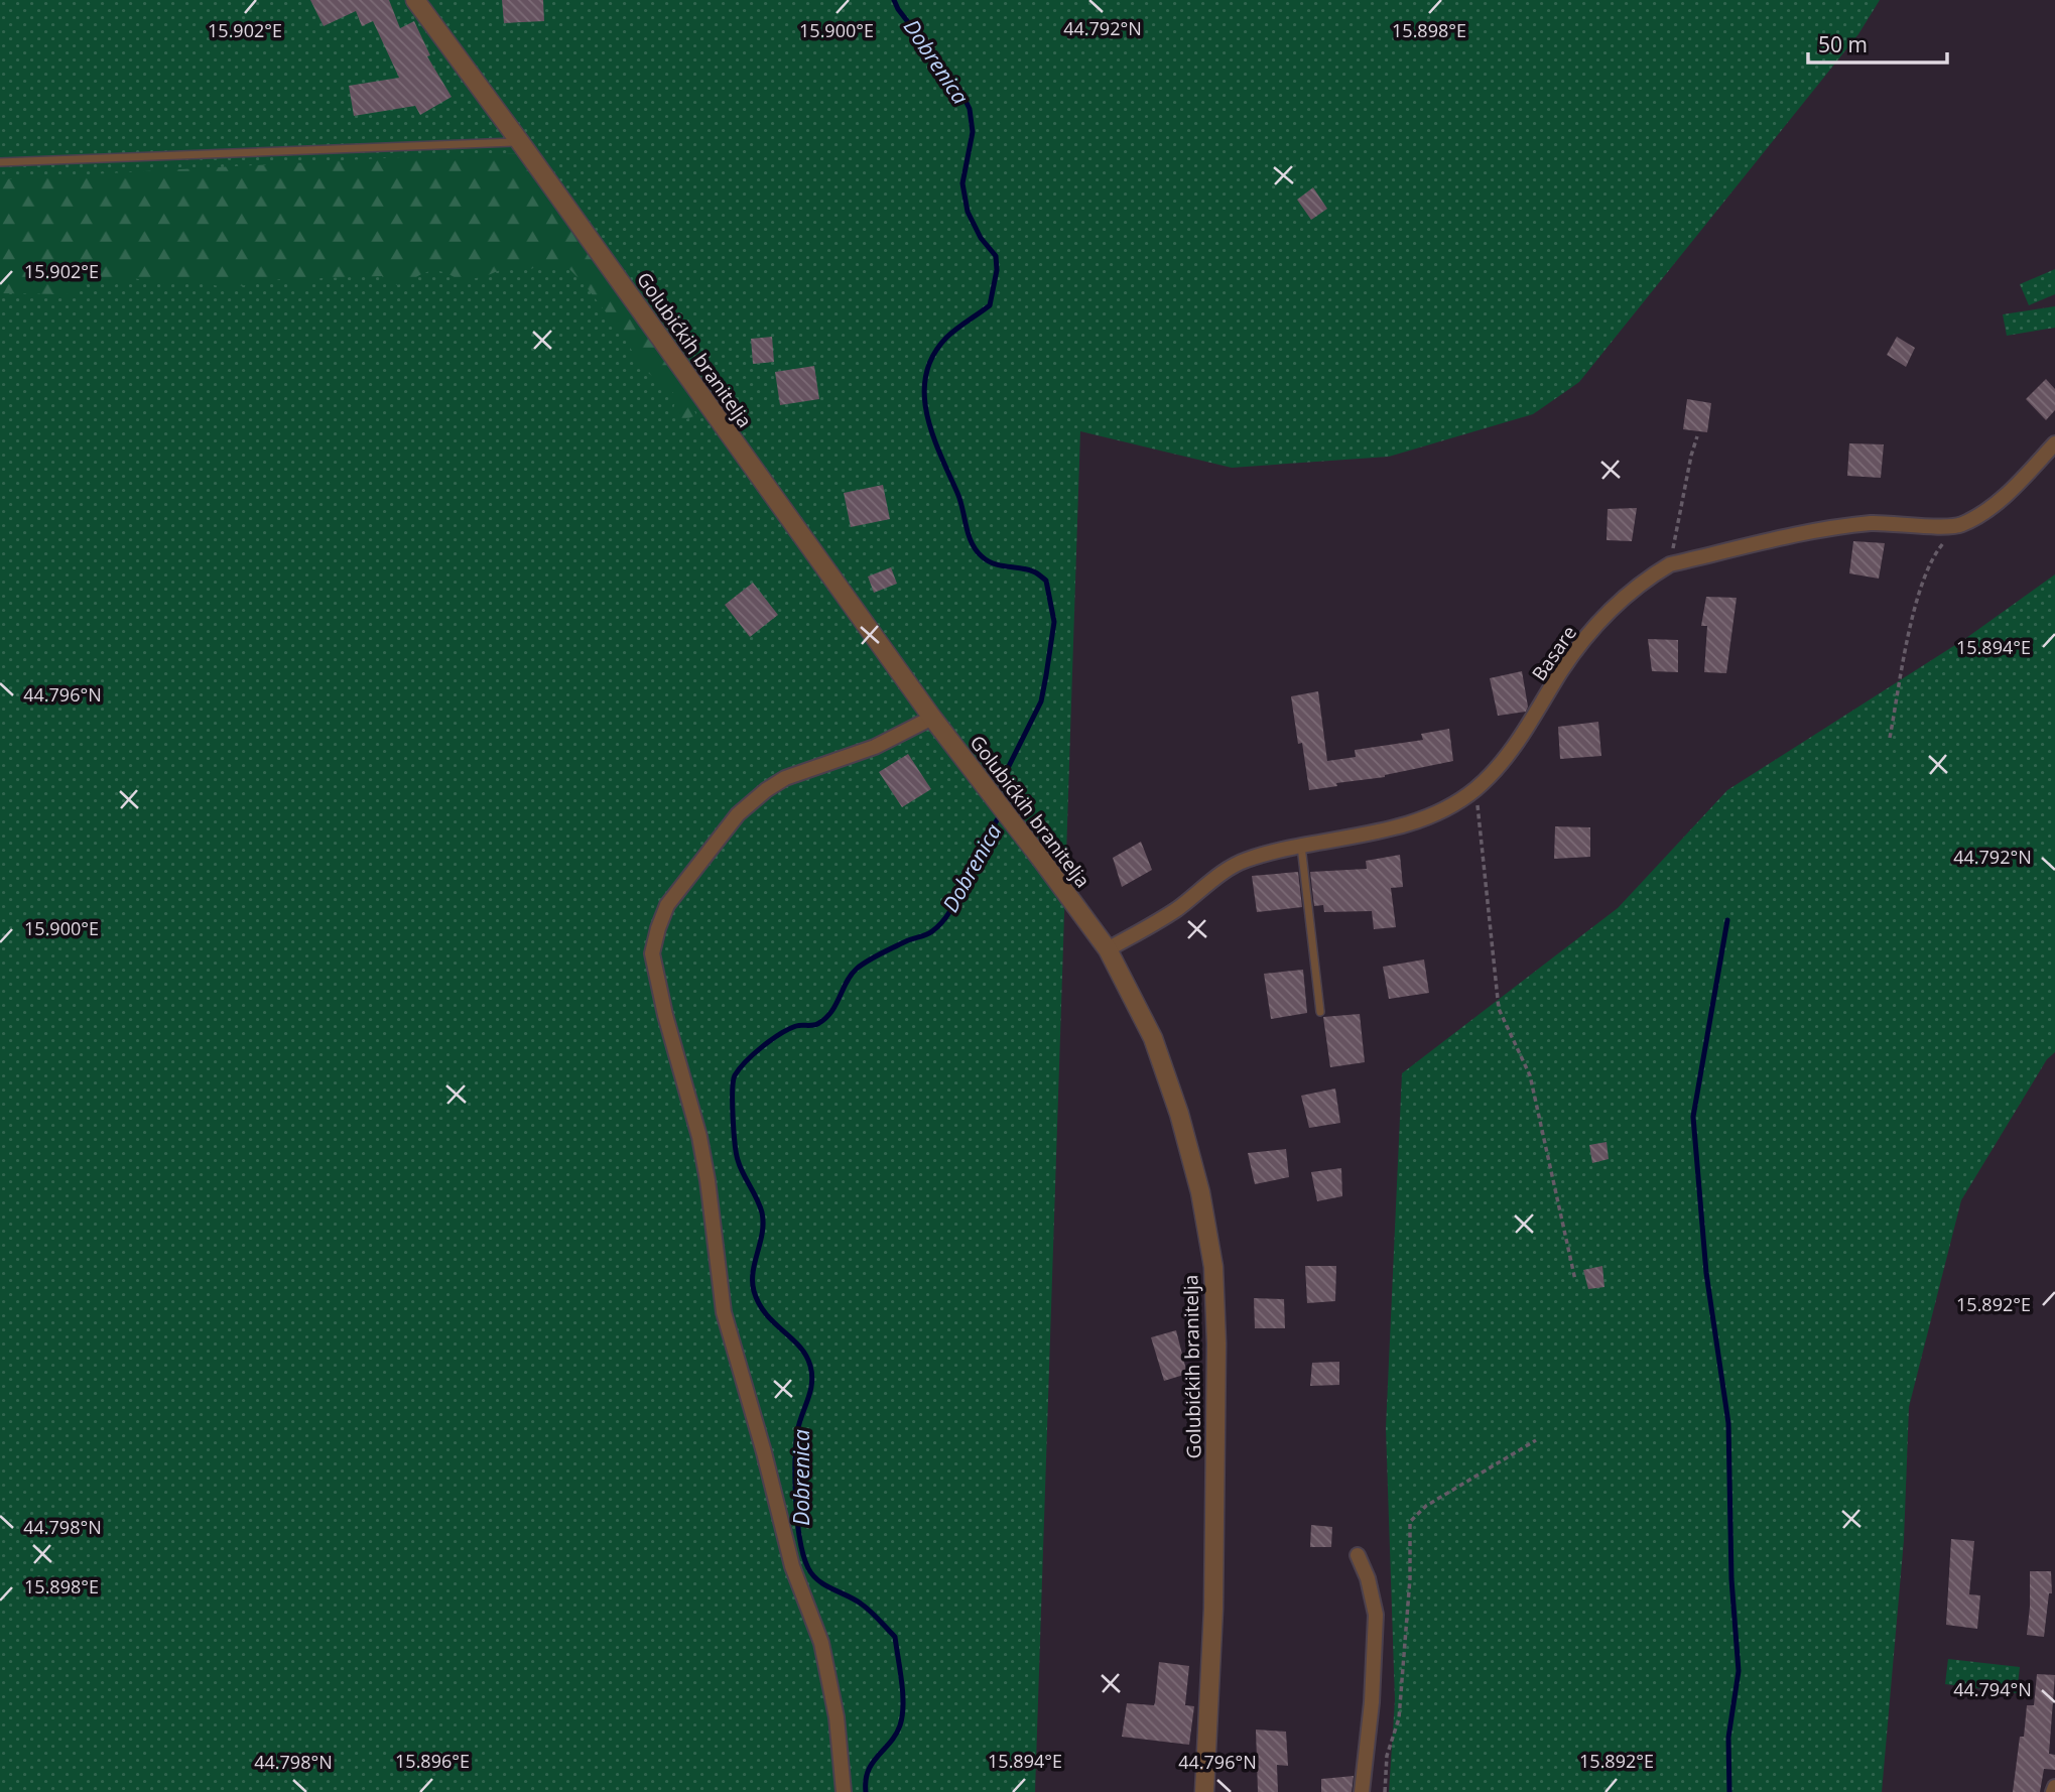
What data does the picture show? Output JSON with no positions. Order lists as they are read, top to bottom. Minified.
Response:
{"streets":{"street":["Golubićkih branitelja","Basare"]},"crossings":[["Golubićkih branitelja","Basare"]],"water":["Dobrenica"],"scale_bar":"50 m","coordinates":["44.792°N","15.902°E","15.900°E","15.898°E","15.894°E","44.796°N","15.892°E","44.798°N","44.794°N","15.896°E"]}
